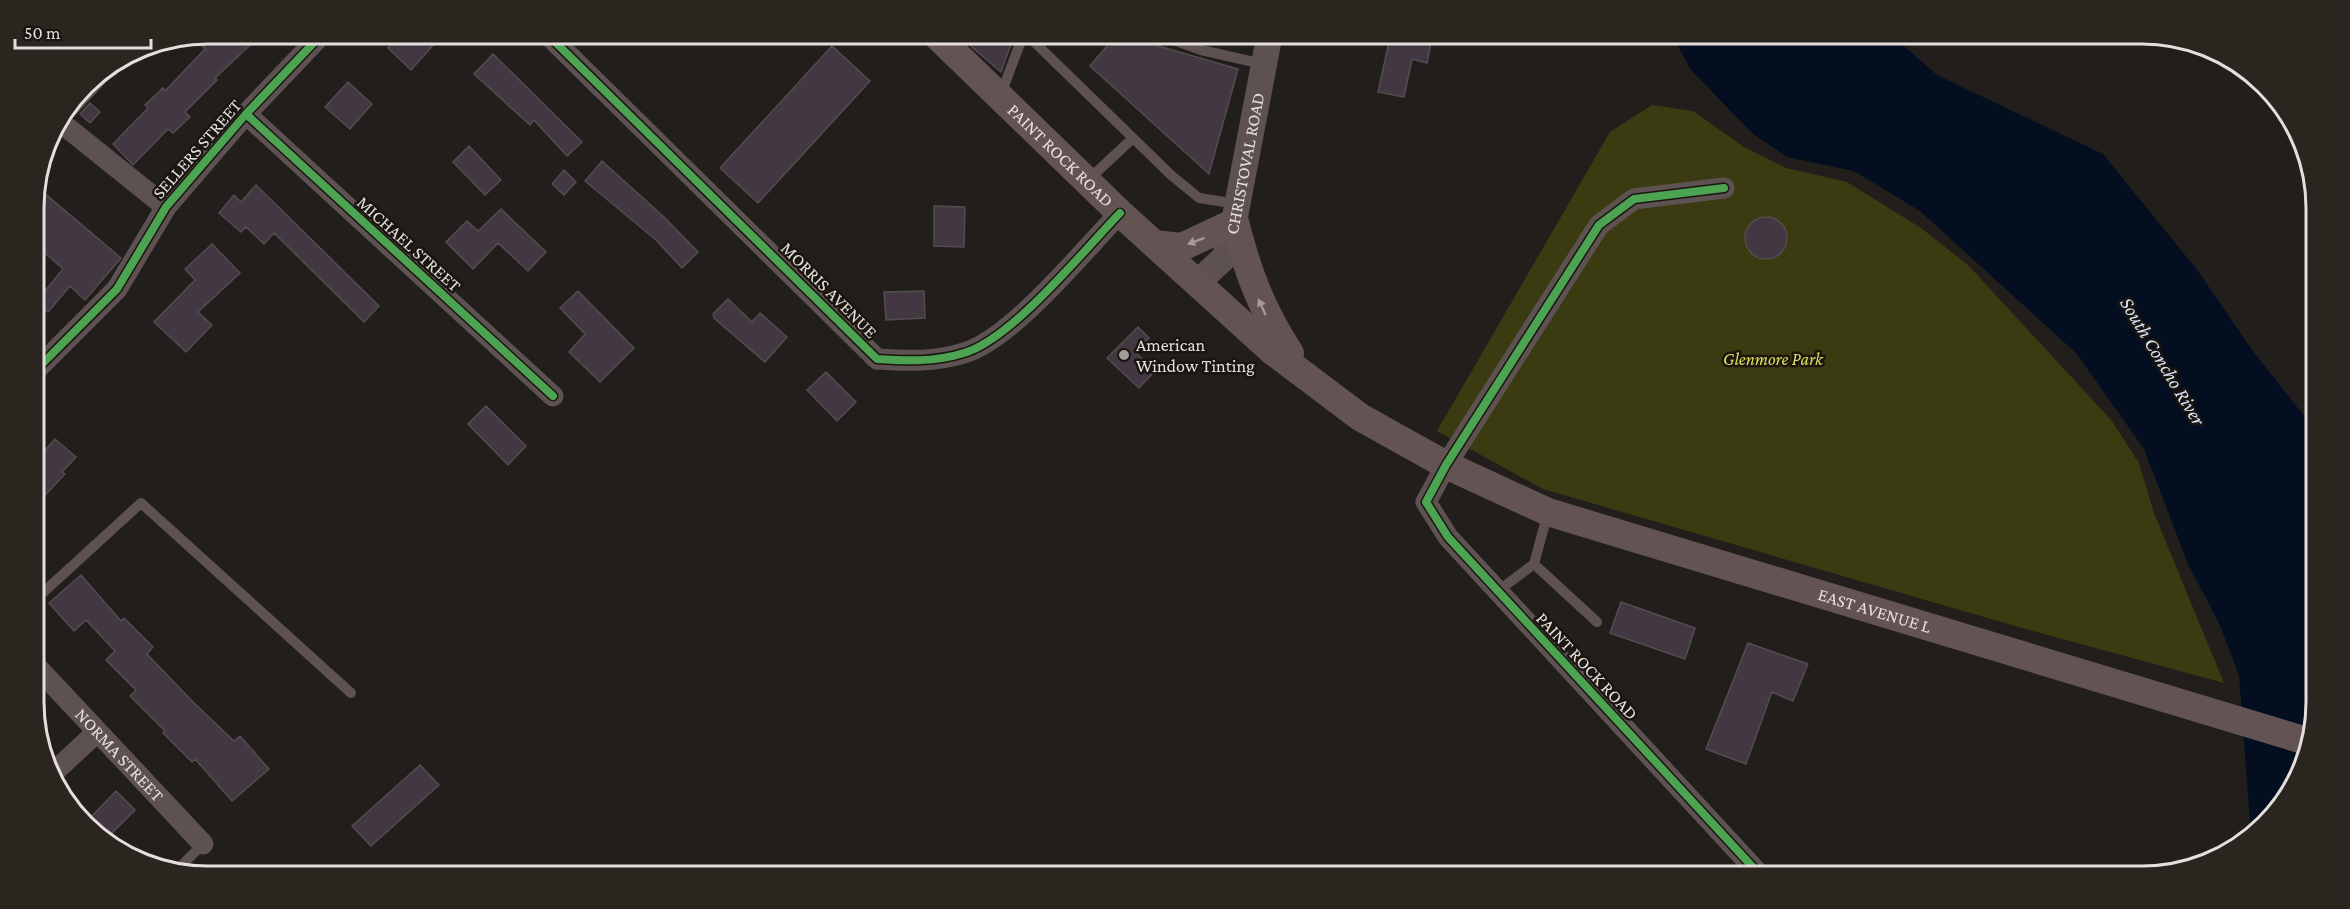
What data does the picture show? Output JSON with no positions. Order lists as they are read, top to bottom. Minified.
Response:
{"streets":{"main road":["PAINT ROCK ROAD","EAST AVENUE L"],"street":["SELLERS STREET","CHRISTOVAL ROAD","MICHAEL STREET","MORRIS AVENUE","NORMA STREET"]},"crossings":[["SELLERS STREET","MICHAEL STREET"],["PAINT ROCK ROAD","CHRISTOVAL ROAD"],["PAINT ROCK ROAD","MORRIS AVENUE"],["PAINT ROCK ROAD","EAST AVENUE L"]],"water":["South Concho River"],"parks":["Glenmore Park"],"places":["American Window Tinting"],"scale_bar":"50 m"}
